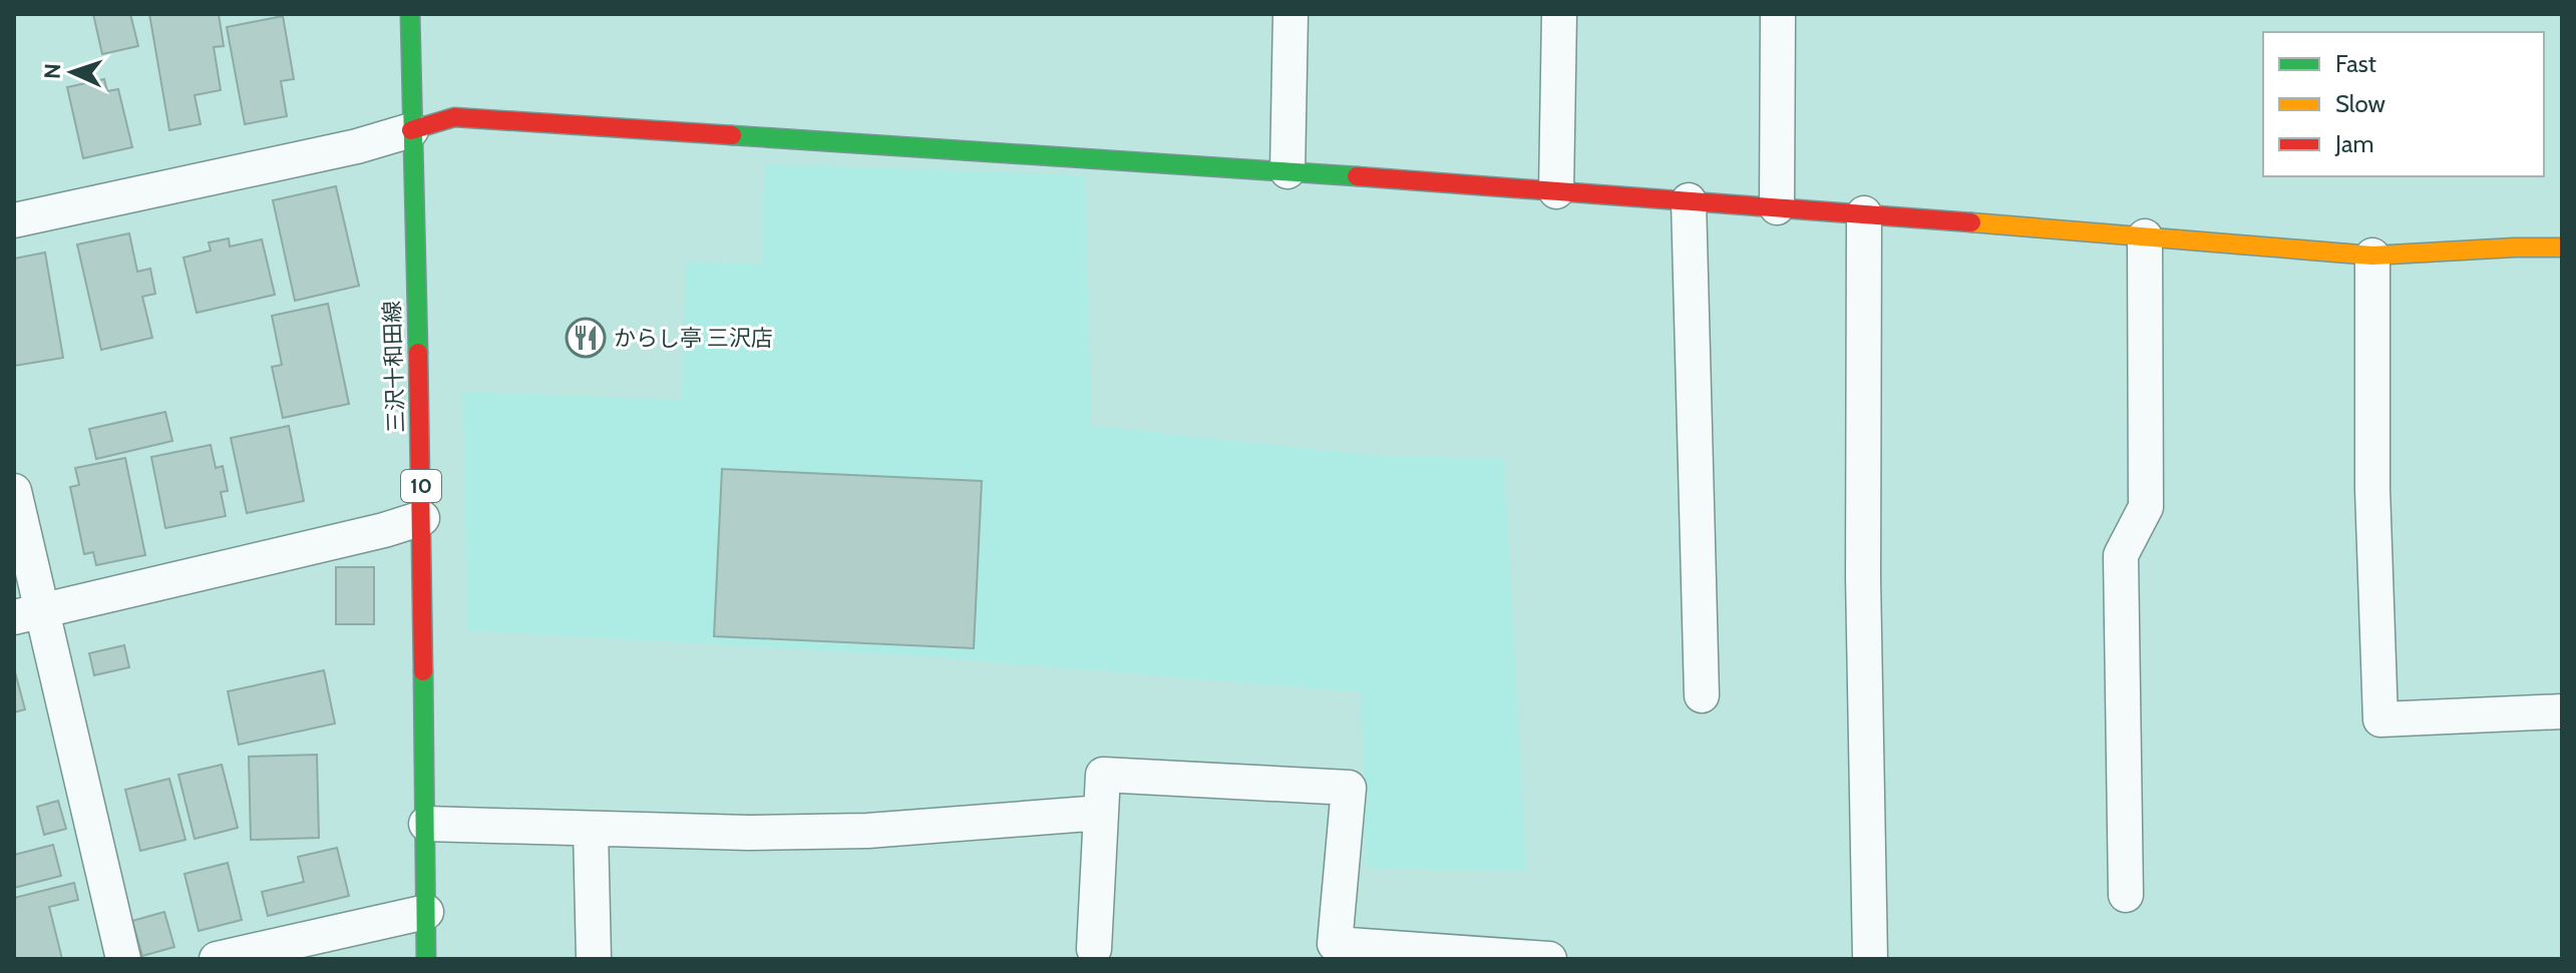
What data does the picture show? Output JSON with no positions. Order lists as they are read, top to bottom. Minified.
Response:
{"streets":{"street":["三沢十和田線","10"]},"places":{"restaurant":["からし亭 三沢店"]},"legend":["Fast","Slow","Jam"],"north":"left"}
